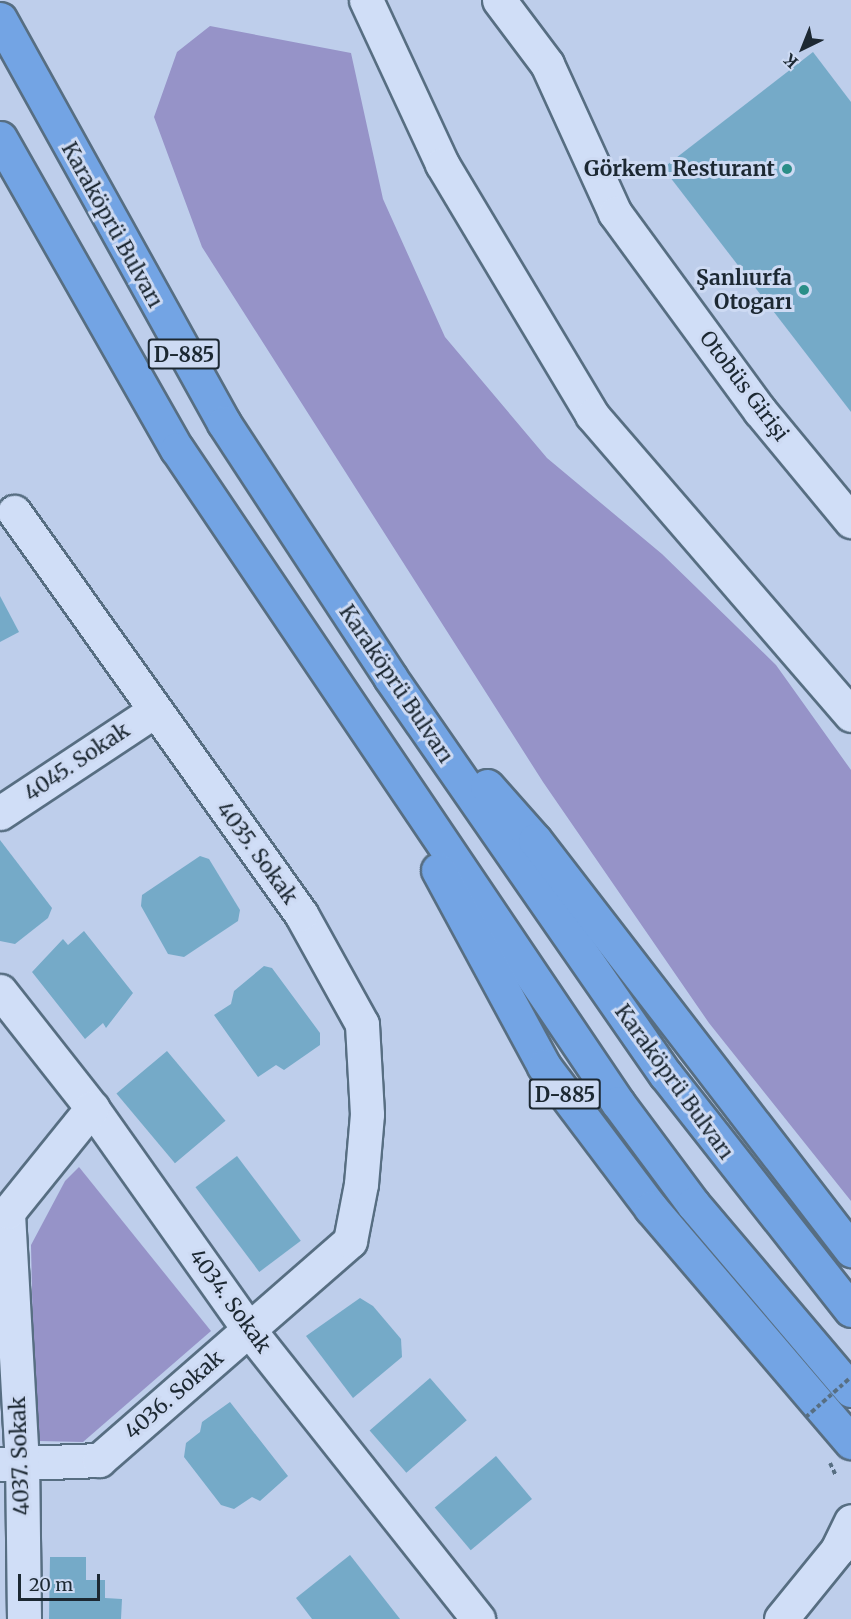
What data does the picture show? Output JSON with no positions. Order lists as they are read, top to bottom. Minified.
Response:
{"streets":{"highway":["Karaköprü Bulvarı","D-885"],"street":["Otobüs Girişi","4045. Sokak","4035. Sokak","4034. Sokak","4036. Sokak","4037. Sokak"]},"crossings":[["Karaköprü Bulvarı","D-885"],["4045. Sokak","4035. Sokak"],["4035. Sokak","4036. Sokak"],["4034. Sokak","4036. Sokak"],["4034. Sokak","4037. Sokak"],["4036. Sokak","4037. Sokak"]],"places":["Görkem Resturant","Şanlıurfa Otogarı"],"scale_bar":"20 m","north":"bottom left"}
